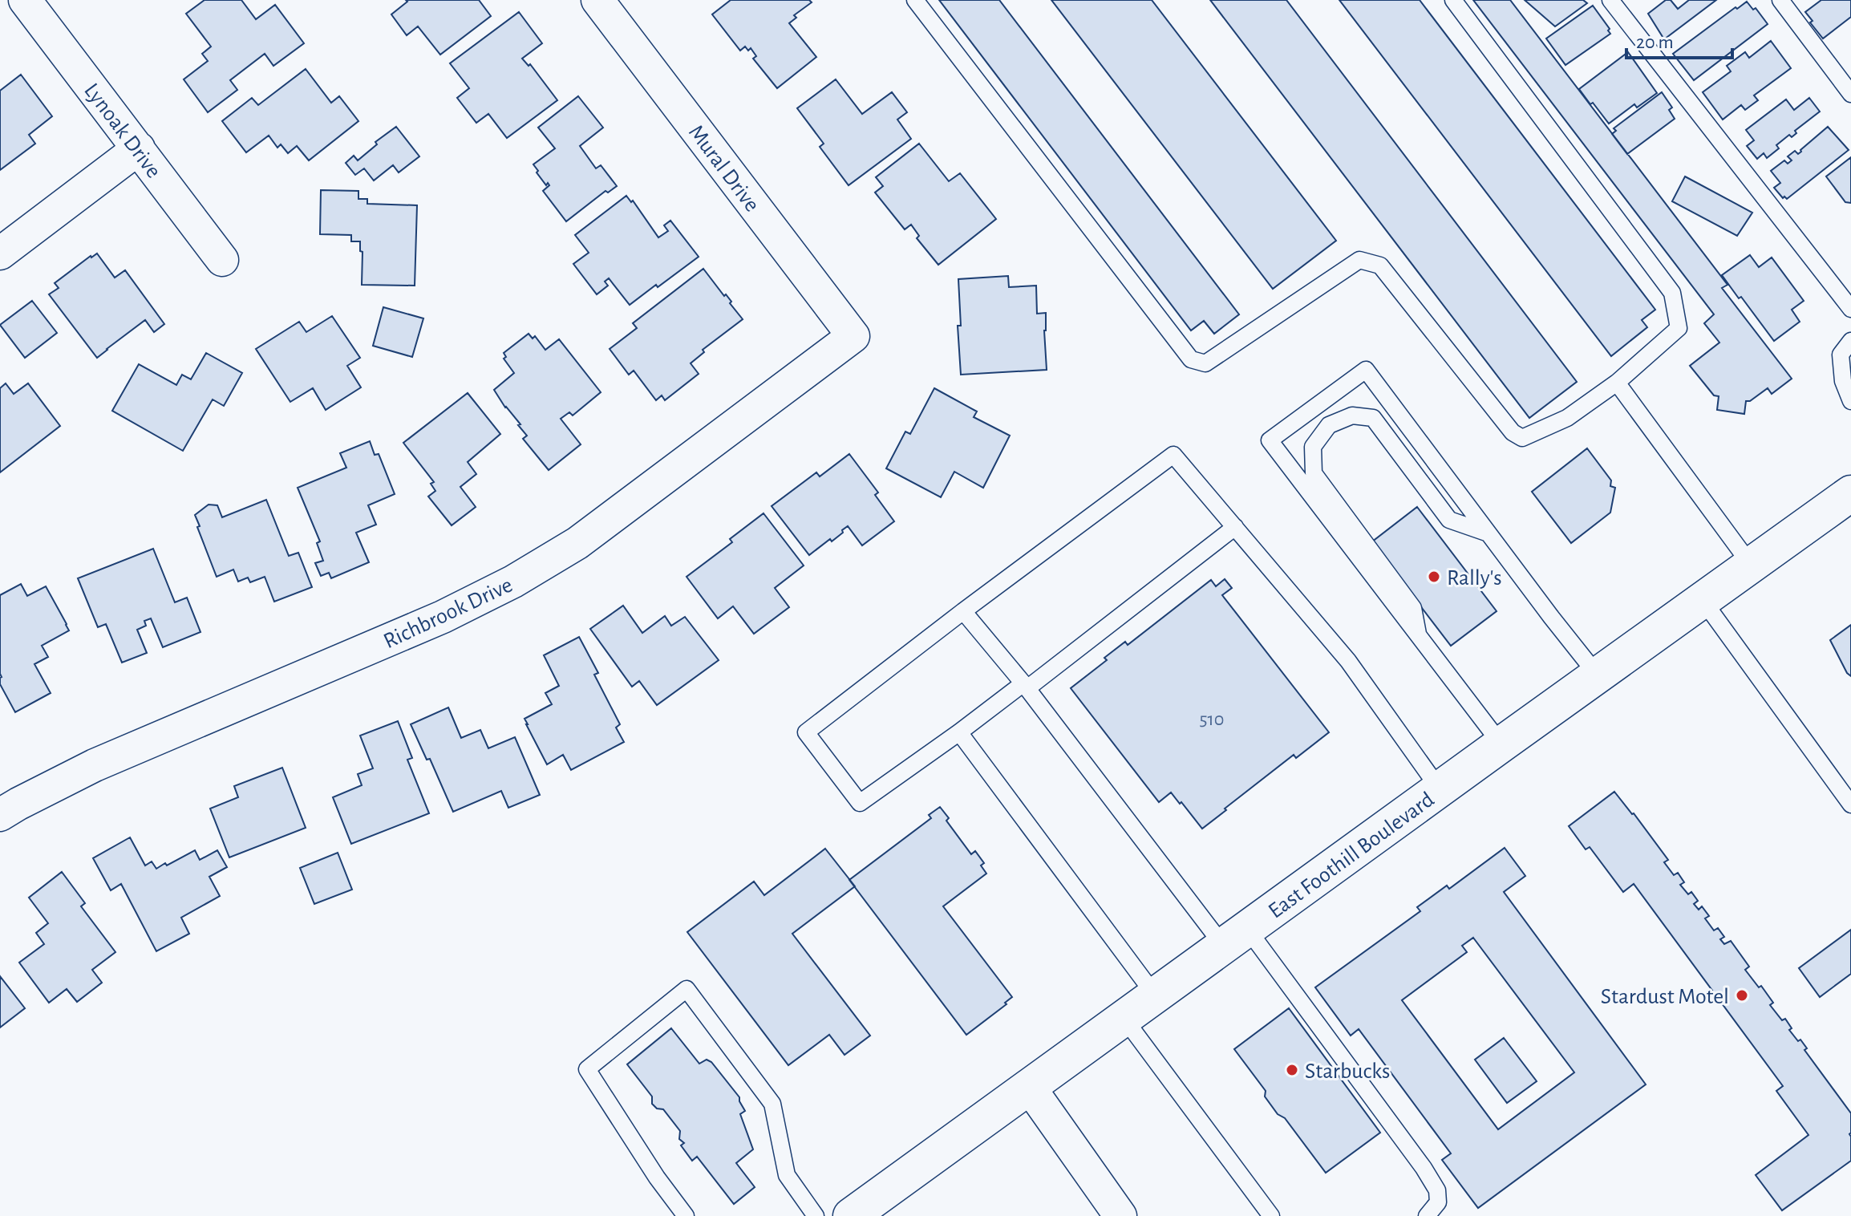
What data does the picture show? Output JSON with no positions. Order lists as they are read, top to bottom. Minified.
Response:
{"streets":{"main road":["East Foothill Boulevard"],"street":["Lynoak Drive","Mural Drive","Richbrook Drive"]},"crossings":[["Mural Drive","Richbrook Drive"]],"places":["Rally's","Stardust Motel","Starbucks"],"house_numbers":["510"],"scale_bar":"20 m"}
